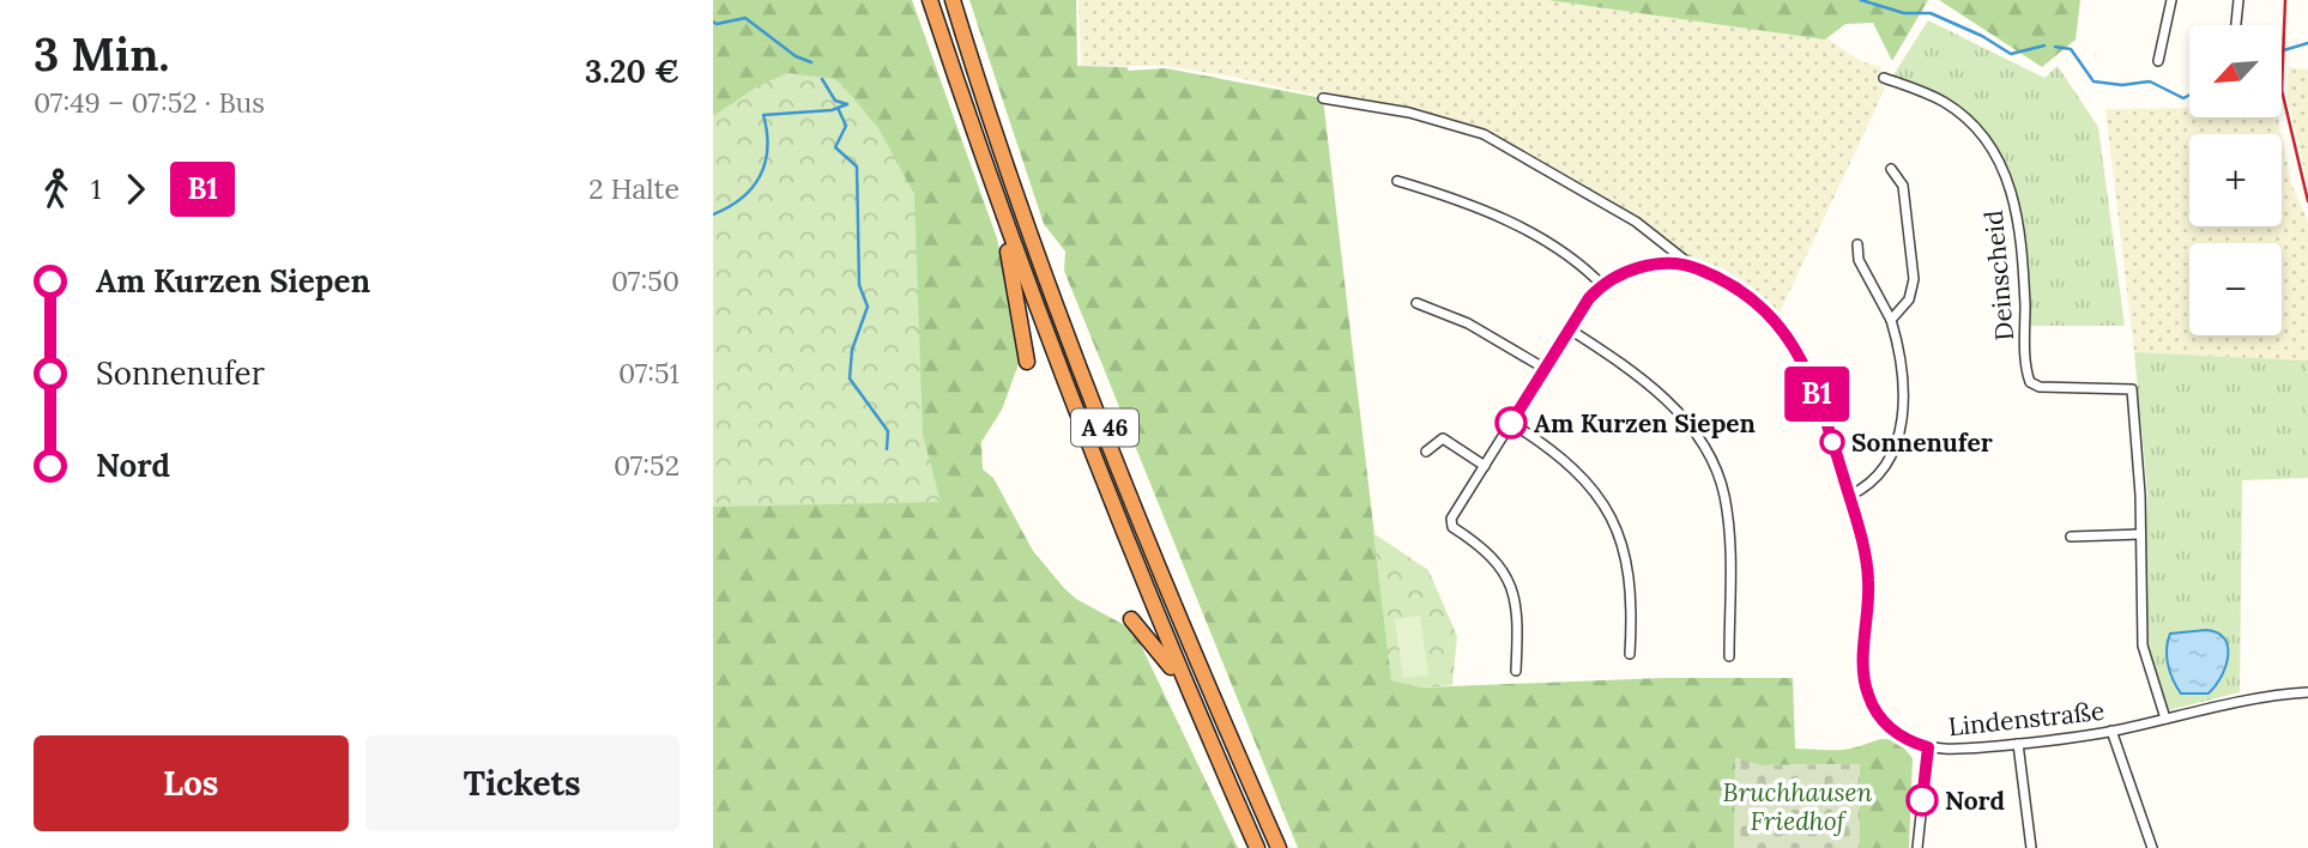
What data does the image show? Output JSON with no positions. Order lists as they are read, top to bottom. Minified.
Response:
{"streets":{"highway":["A 46"],"street":["Deinscheid","Lindenstraße"]},"parks":["Bruchhausen Friedhof"],"places":["Am Kurzen Siepen","Sonnenufer","Nord"],"lines":["bus line B1"],"north":"bottom left","page":{"heading":["3 Min.","07:49 – 07:52 · Bus","3.20 €"],"on_map":"B1","map_buttons":["+","−"],"legs":["1","B1","2 Halte"],"list":[{"name":"Am Kurzen Siepen","value":"07:50"},{"name":"Sonnenufer","value":"07:51"},{"name":"Nord","value":"07:52"}],"buttons":["Los","Tickets"]}}
